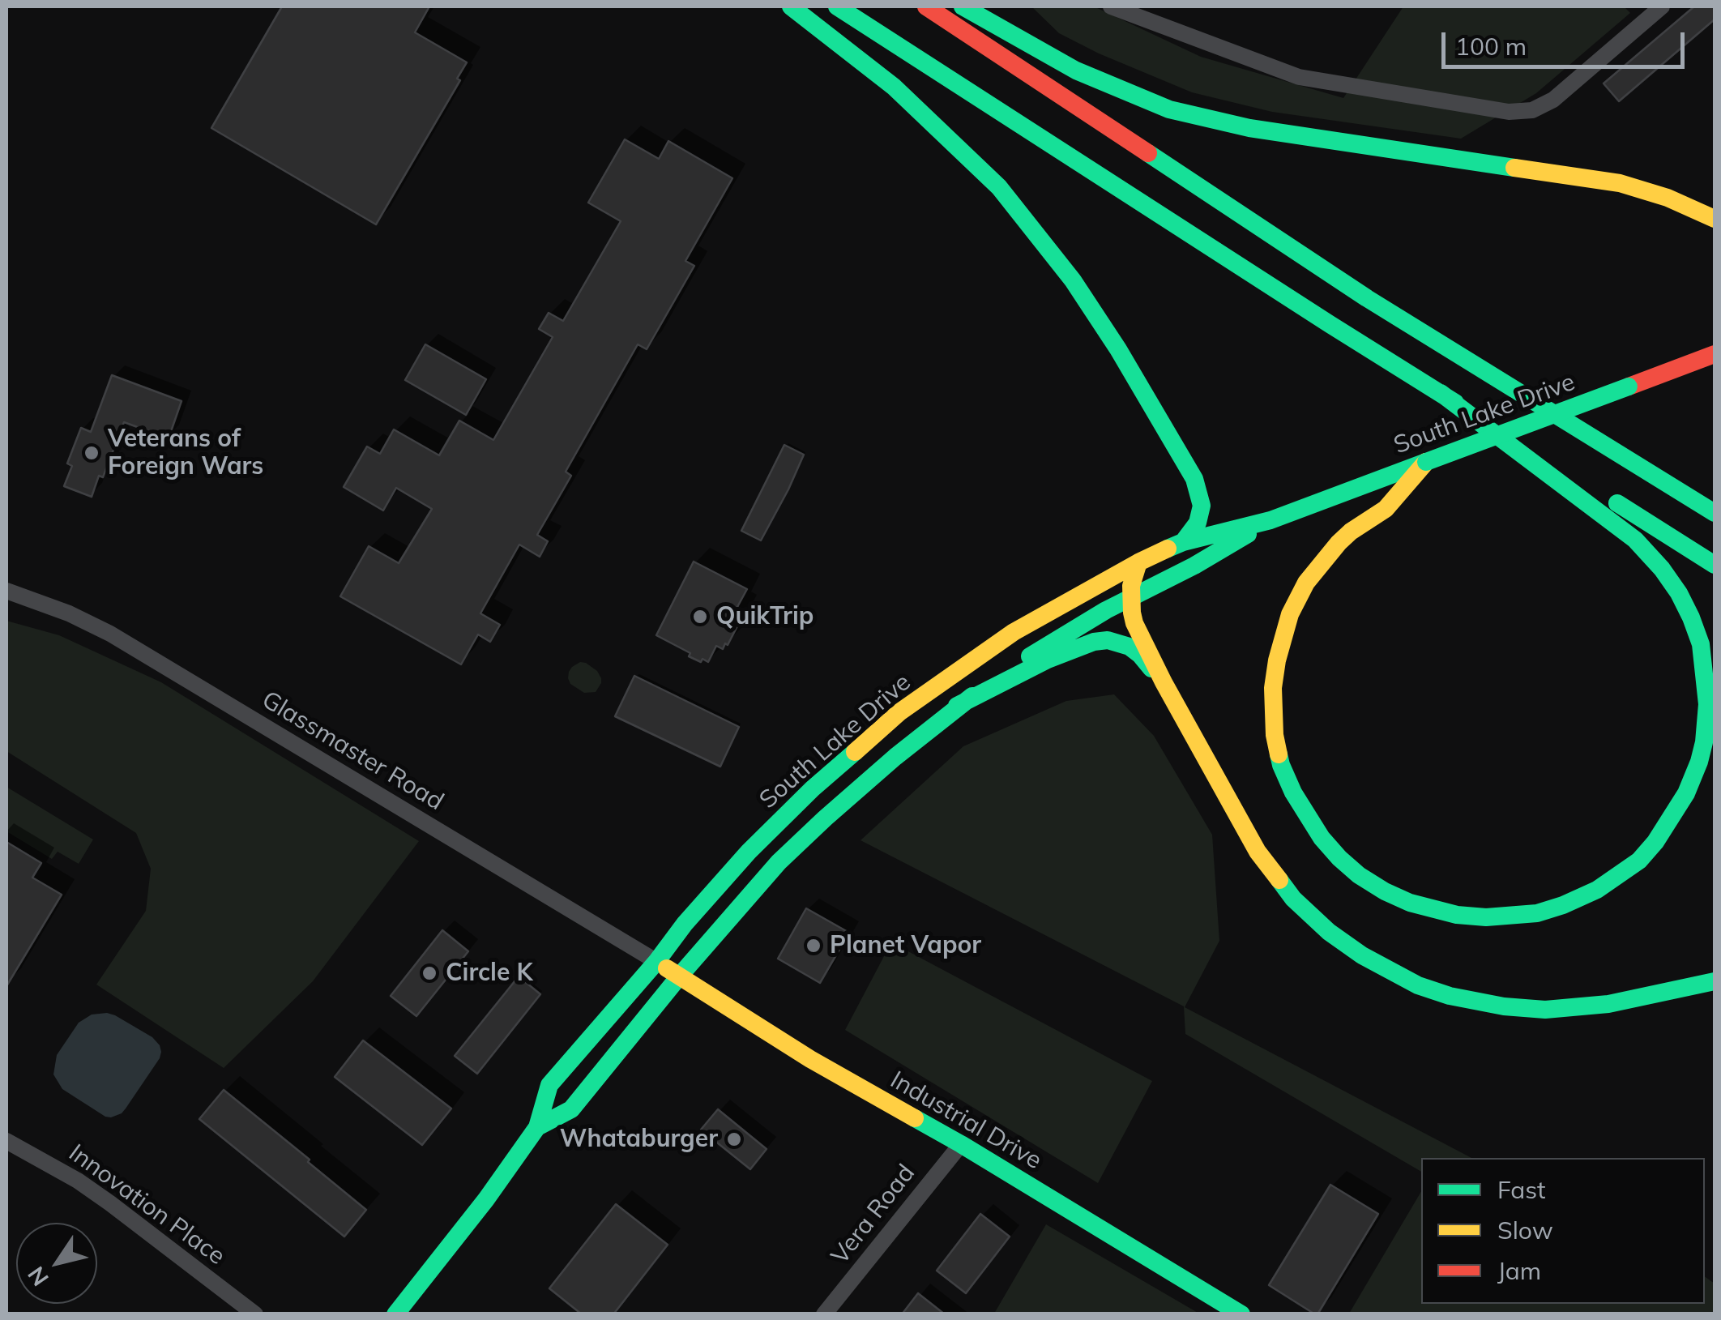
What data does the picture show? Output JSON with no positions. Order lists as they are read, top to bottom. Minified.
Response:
{"streets":{"main road":["South Lake Drive","Industrial Drive"],"street":["Glassmaster Road","Innovation Place","Vera Road"]},"crossings":[["South Lake Drive","Glassmaster Road"],["South Lake Drive","Industrial Drive"],["Glassmaster Road","Industrial Drive"],["Industrial Drive","Vera Road"]],"places":["Veterans of Foreign Wars","QuikTrip","Planet Vapor","Circle K","Whataburger"],"legend":["Fast","Slow","Jam"],"scale_bar":"100 m","north":"bottom left"}
